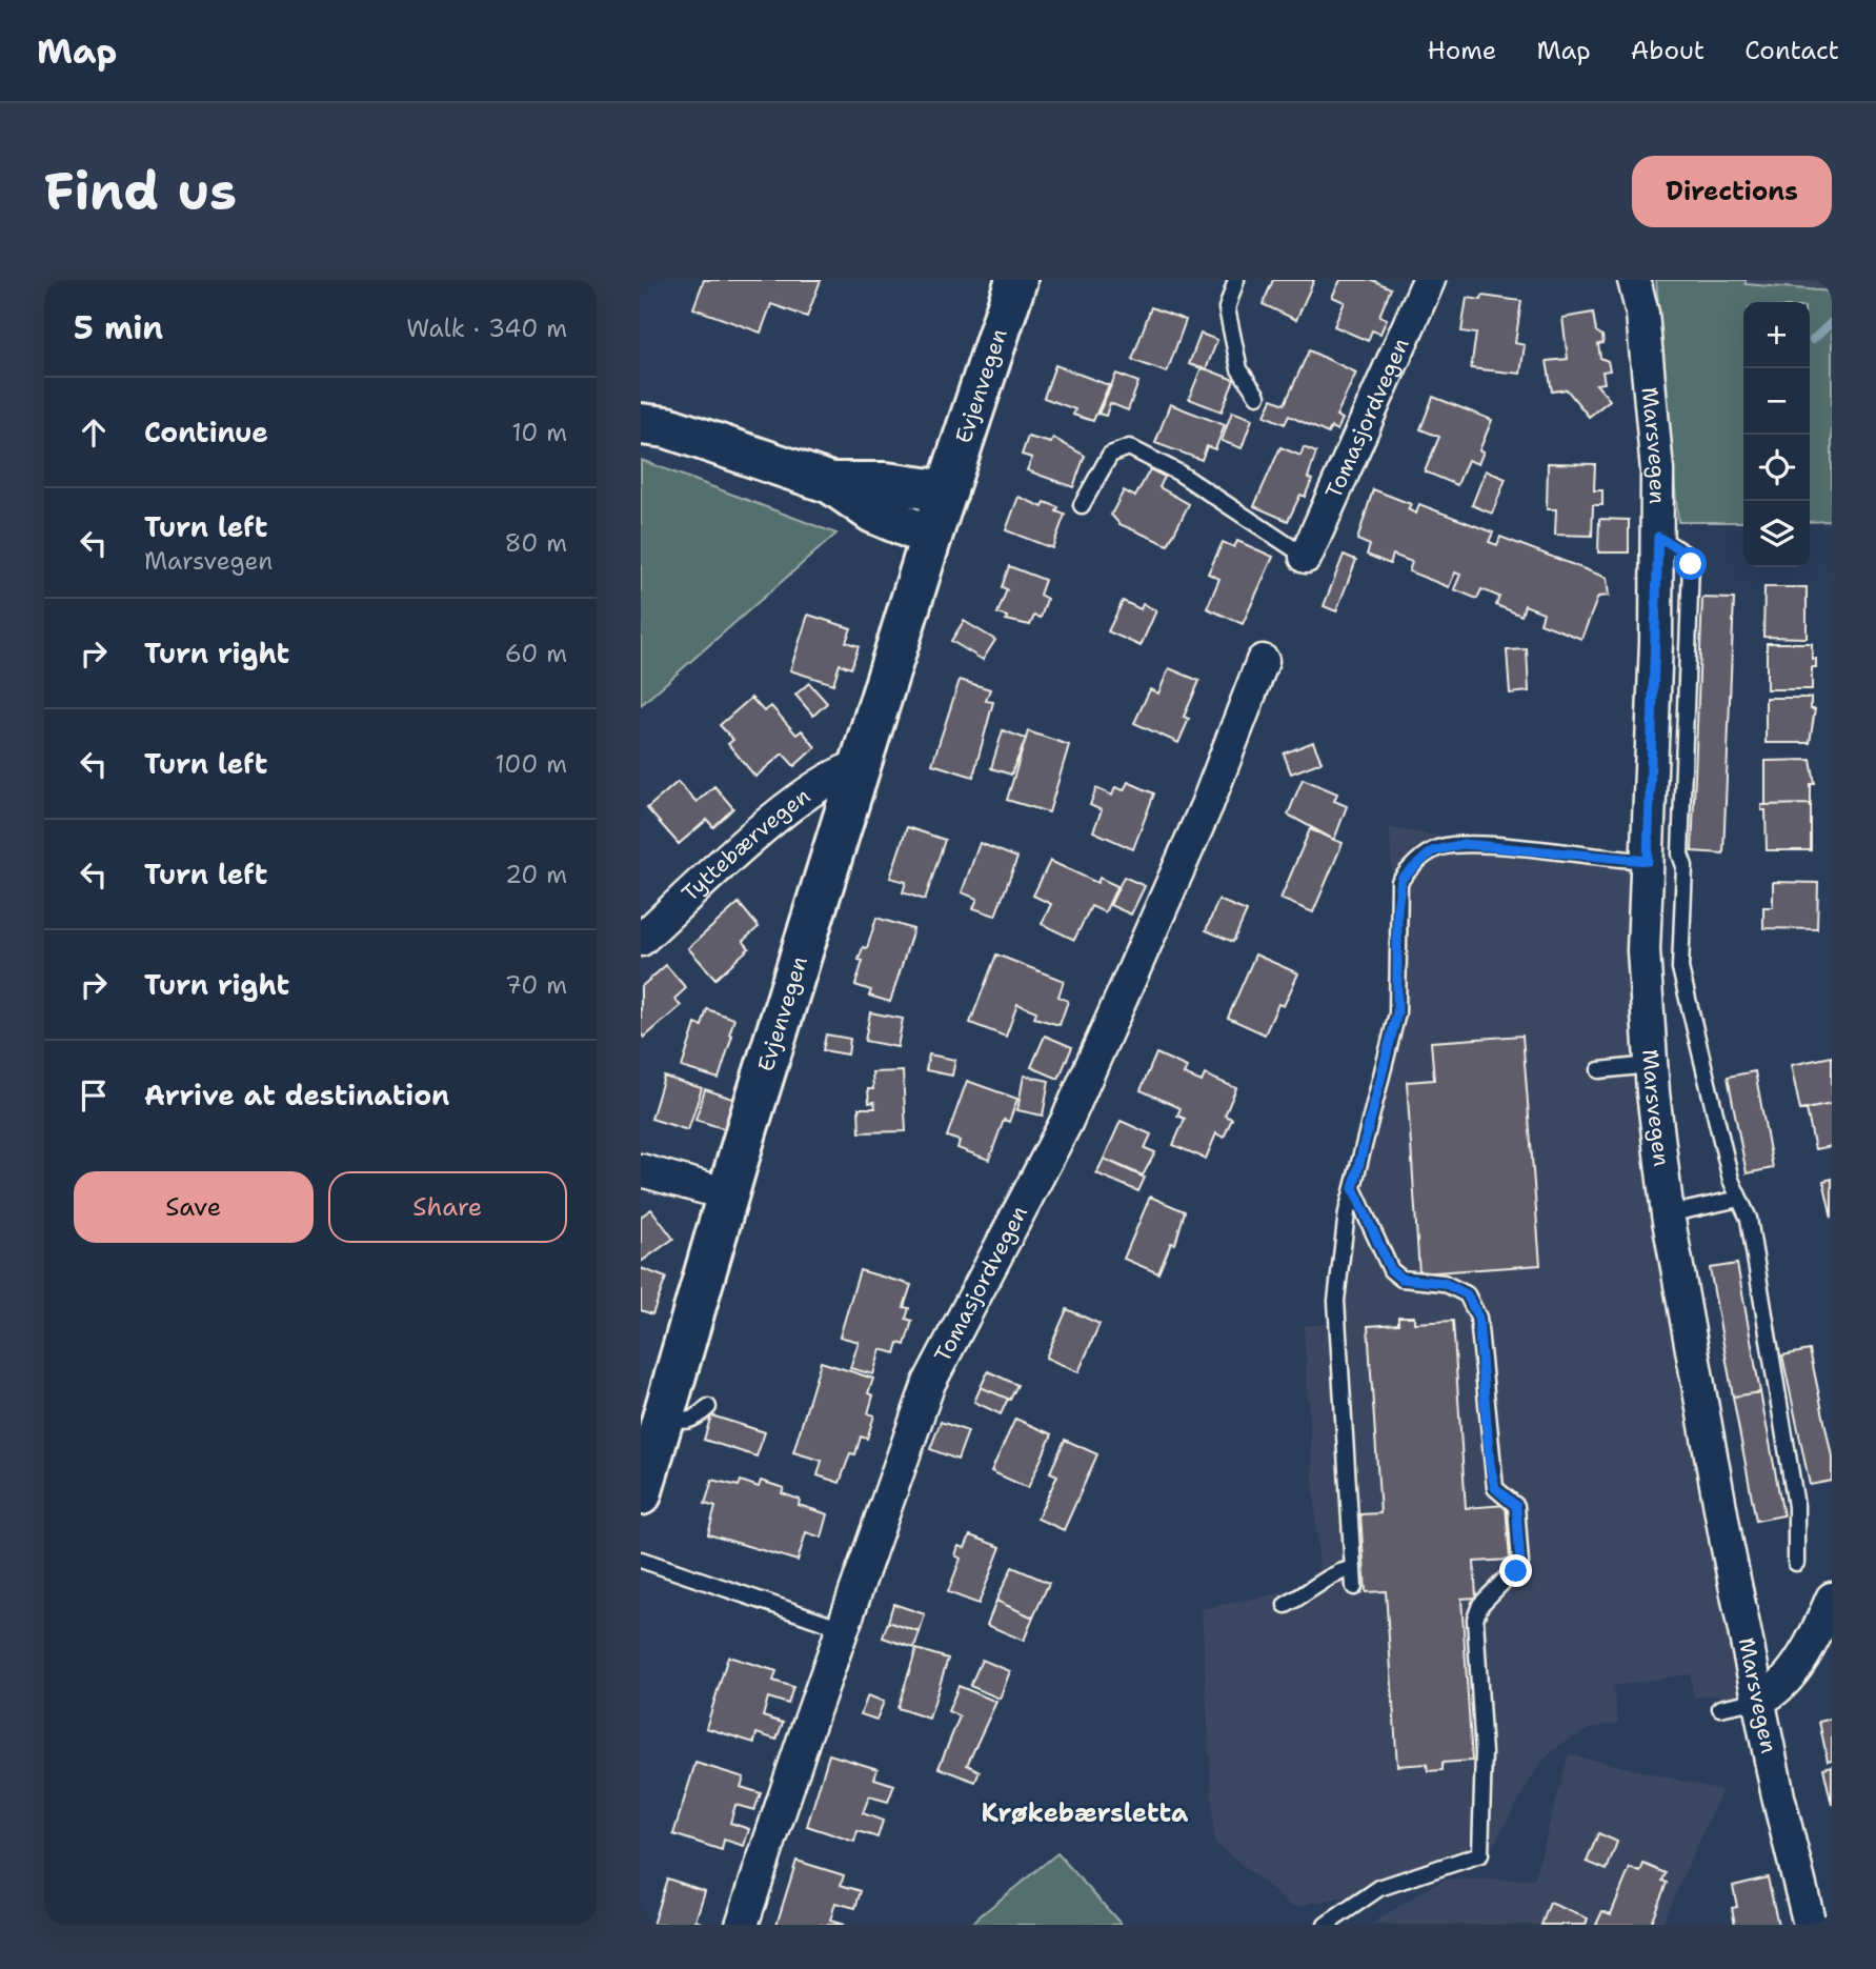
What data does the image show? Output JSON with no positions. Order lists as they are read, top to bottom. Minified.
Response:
{"streets":{"street":["Evjenvegen","Tomasjordvegen","Marsvegen","Tyttebærvegen"]},"crossings":[["Evjenvegen","Tyttebærvegen"]],"districts":["Krøkebærsletta"],"page":{"header":"Map","nav":["Home","Map","About","Contact"],"buttons":["Directions",["Save","Share"]],"title":"Find us","heading":["5 min","Walk · 340 m"],"map_buttons":["+","−"],"list":[["Continue","10 m"],["Turn left","Marsvegen","80 m"],["Turn right","60 m"],["Turn left","100 m"],["Turn left","20 m"],["Turn right","70 m"],"Arrive at destination"]}}
